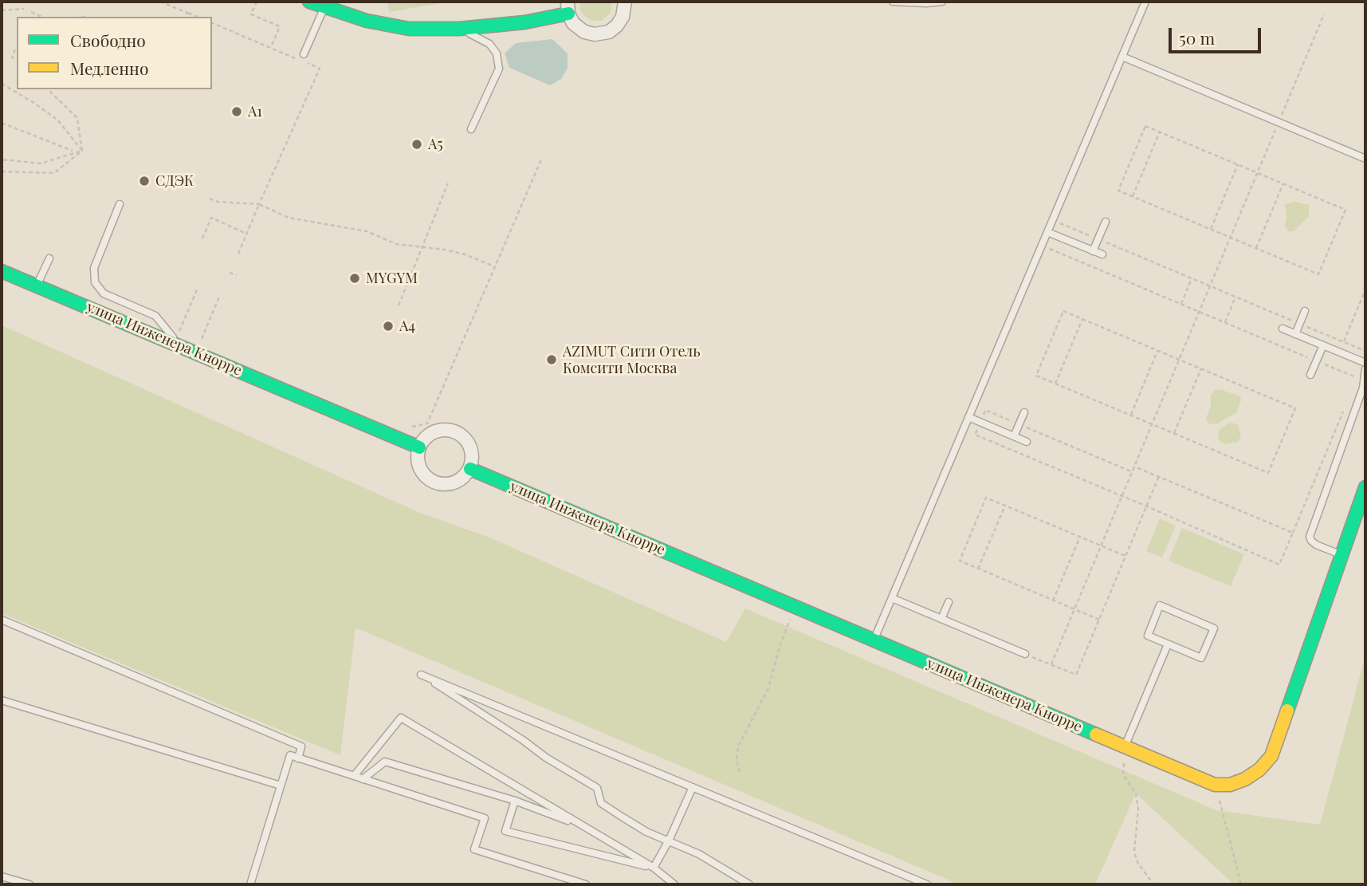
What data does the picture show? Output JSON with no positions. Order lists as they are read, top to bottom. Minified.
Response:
{"streets":{"street":["улица Инженера Кнорре"]},"places":["А1","А5","СДЭК","MYGYM","А4","AZIMUT Сити Отель Комсити Москва"],"legend":["Свободно","Медленно"],"scale_bar":"50 m"}
